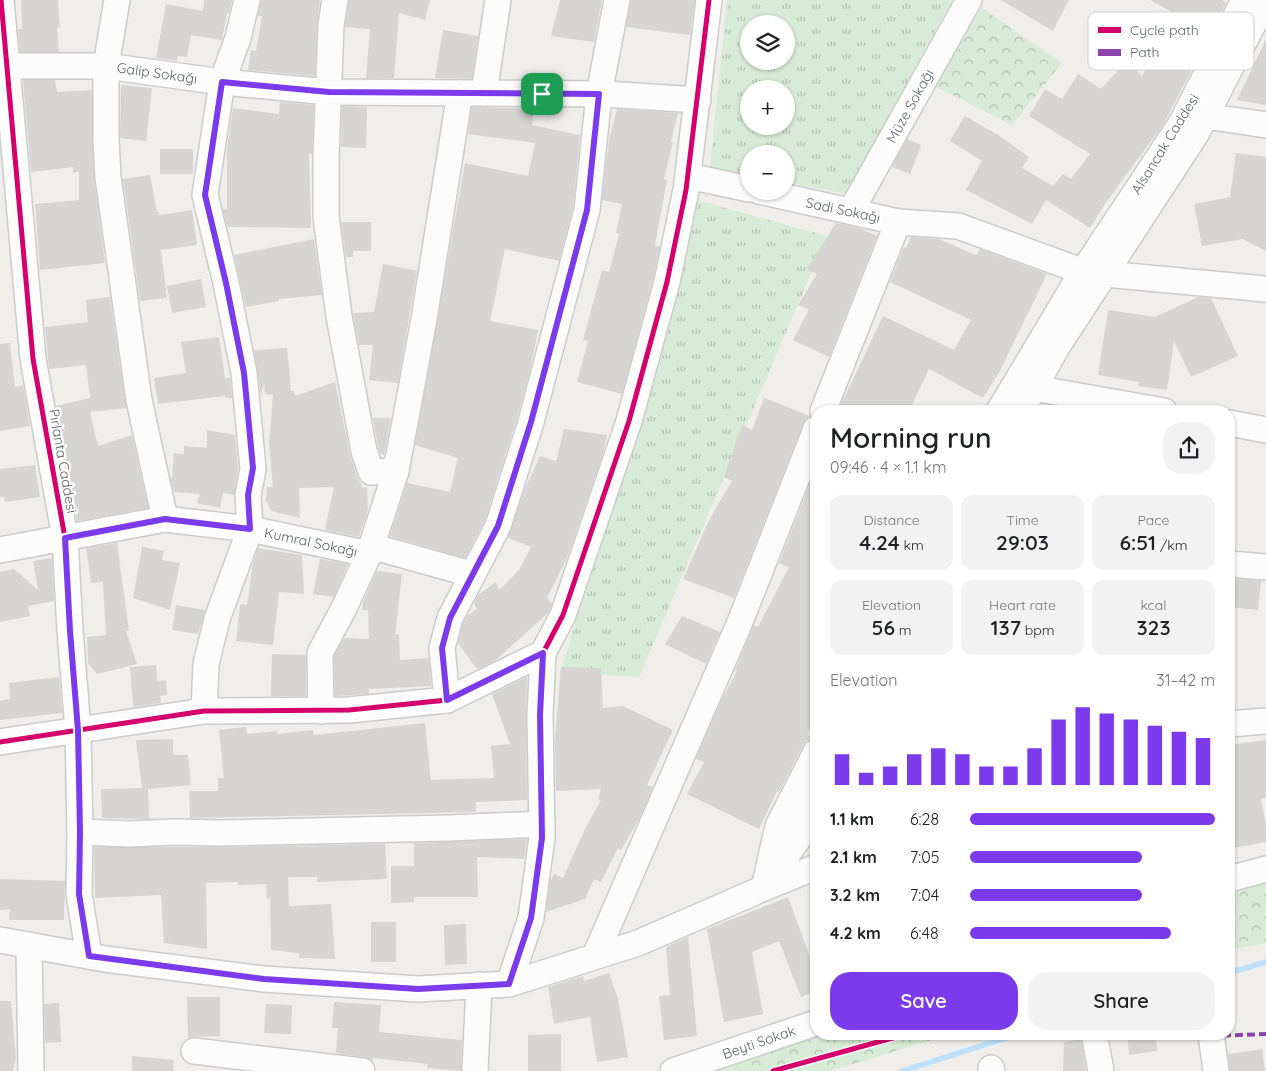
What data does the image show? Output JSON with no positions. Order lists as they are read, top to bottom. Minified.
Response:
{"streets":{"street":["Galip Sokağı","Müze Sokağı","Alsancak Caddesi","Sadi Sokağı","Pırlanta Caddesi","Kumral Sokağı","Beyti Sokak"]},"crossings":[["Galip Sokağı","Pırlanta Caddesi"],["Müze Sokağı","Sadi Sokağı"],["Alsancak Caddesi","Sadi Sokağı"],["Pırlanta Caddesi","Kumral Sokağı"]],"legend":["Cycle path","Path"],"page":{"map_buttons":["+","−"],"heading":["Morning run","09:46 · 4 × 1.1 km"],"stats":[["Distance","4.24 km"],["Time","29:03"],["Pace","6:51 /km"],["Elevation","56 m"],["Heart rate","137 bpm"],["kcal","323"]],"chart":["Elevation","31–42 m"],"list":[{"name":"1.1 km","note":"6:28"},{"name":"2.1 km","note":"7:05"},{"name":"3.2 km","note":"7:04"},{"name":"4.2 km","note":"6:48"}],"buttons":["Save","Share"]}}
